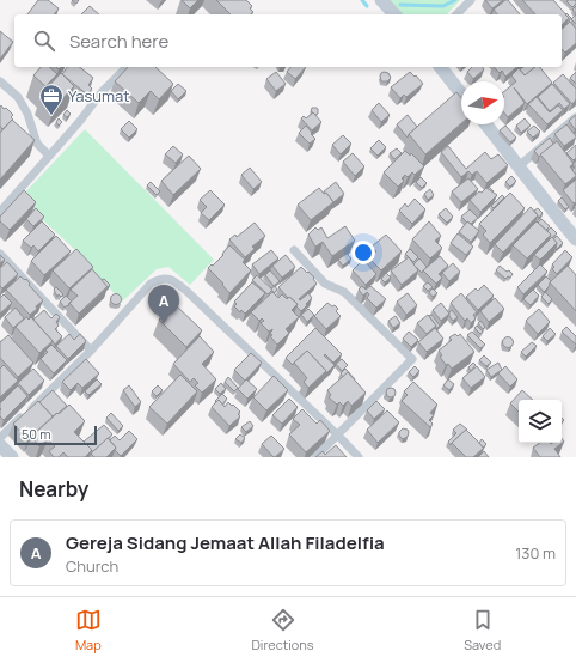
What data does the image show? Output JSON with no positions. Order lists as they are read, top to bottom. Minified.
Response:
{"places":{"office":["Yasumat"]},"scale_bar":"50 m","north":"right","page":{"search":"Search here","pins":"A","scale":"50 m","heading":"Nearby","list":[{"mark":"A","name":"Gereja Sidang Jemaat Allah Filadelfia","note":"Church","value":"130 m"}],"nav":["Map","Directions","Saved"]}}
